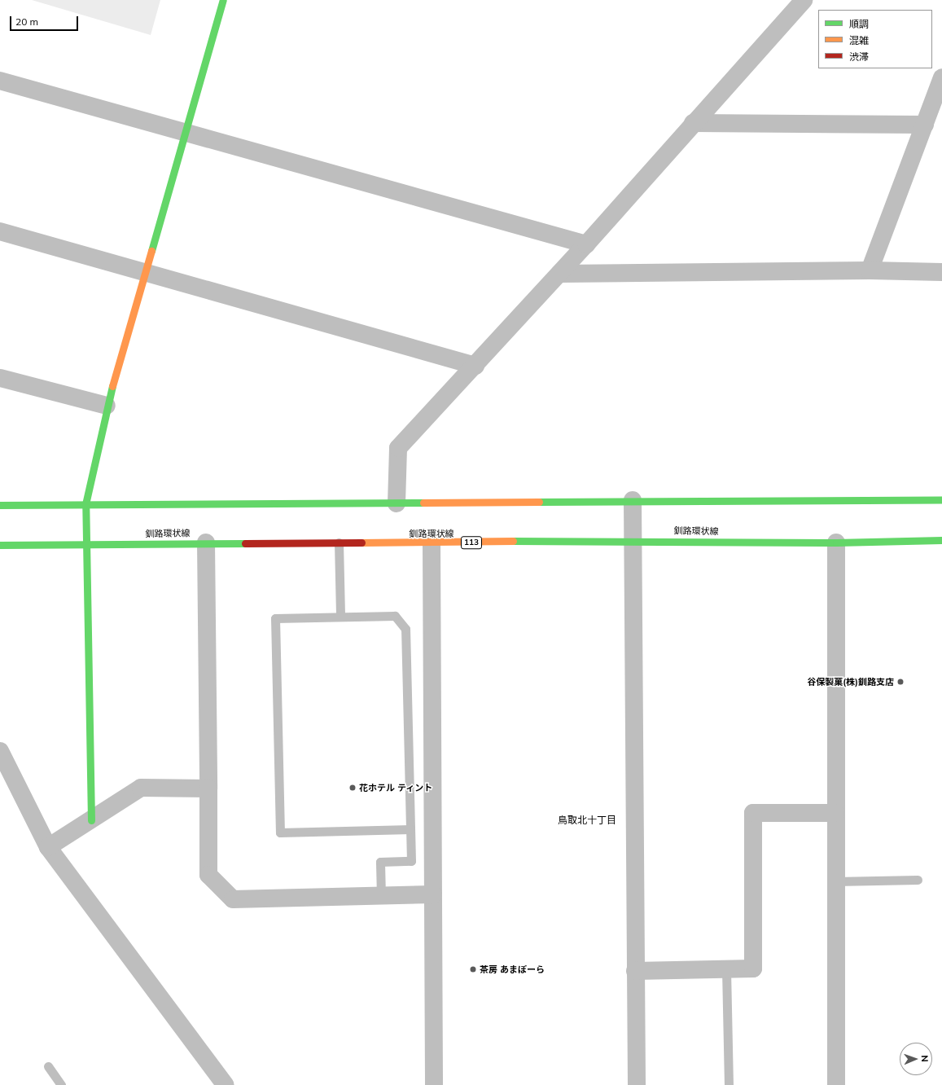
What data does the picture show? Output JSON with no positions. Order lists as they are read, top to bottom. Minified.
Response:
{"streets":{"main road":["釧路環状線","113"]},"districts":["鳥取北十丁目"],"places":["谷保製菓(株)釧路支店","花ホテル ティント","茶房 あまぽーら"],"legend":["順調","混雑","渋滞"],"scale_bar":"20 m","north":"right"}
